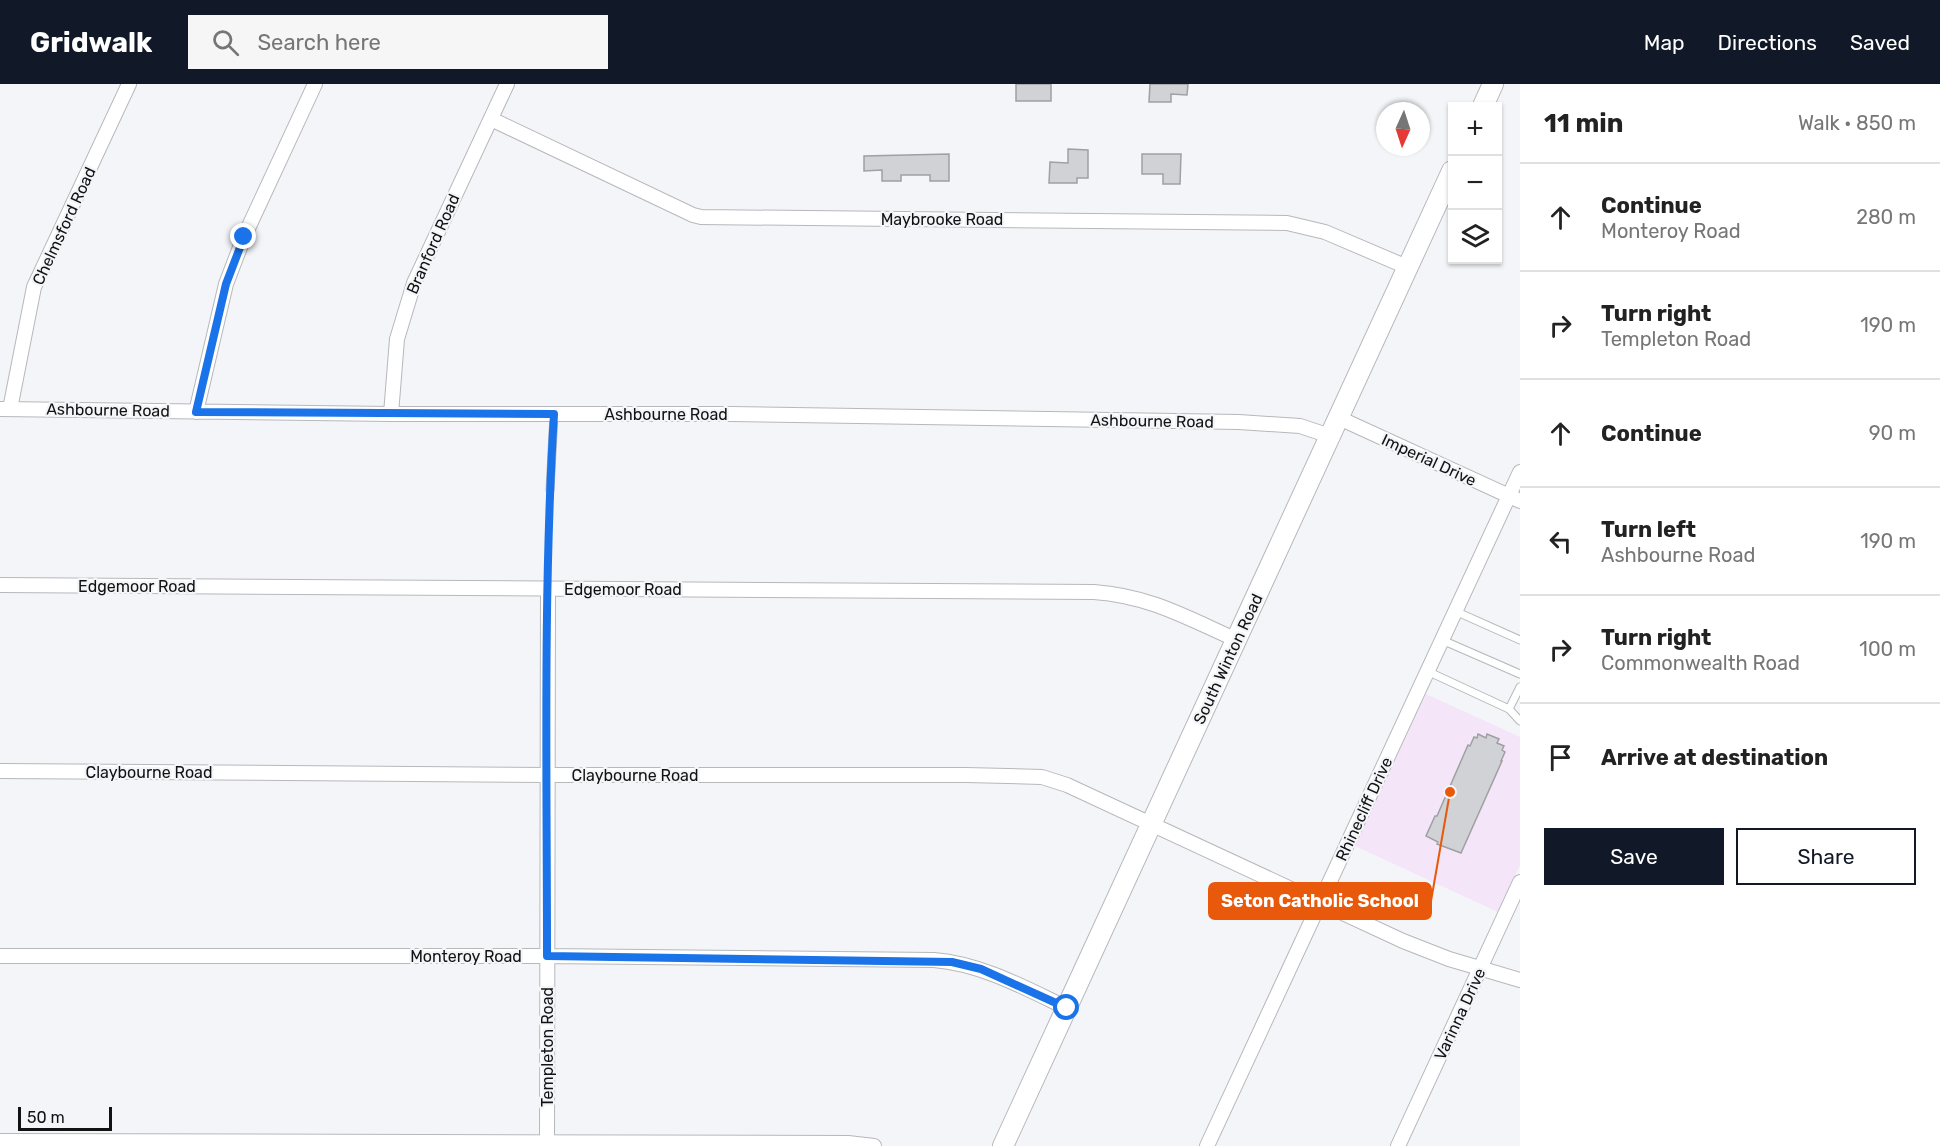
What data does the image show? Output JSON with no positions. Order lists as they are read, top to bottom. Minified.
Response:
{"streets":{"main road":["South Winton Road"],"street":["Maybrooke Road","Chelmsford Road","Branford Road","Ashbourne Road","Imperial Drive","Edgemoor Road","Claybourne Road","Rhinecliff Drive","Monteroy Road","Varinna Drive","Templeton Road"]},"crossings":[["Maybrooke Road","Branford Road"],["Maybrooke Road","South Winton Road"],["Chelmsford Road","Ashbourne Road"],["Branford Road","Ashbourne Road"],["Ashbourne Road","South Winton Road"],["Imperial Drive","South Winton Road"],["Imperial Drive","Rhinecliff Drive"],["Edgemoor Road","South Winton Road"],["Edgemoor Road","Templeton Road"],["South Winton Road","Claybourne Road"],["South Winton Road","Monteroy Road"],["Claybourne Road","Rhinecliff Drive"],["Claybourne Road","Varinna Drive"],["Claybourne Road","Templeton Road"],["Monteroy Road","Templeton Road"]],"places":["Seton Catholic School"],"scale_bar":"50 m","north":"bottom","page":{"header":"Gridwalk","search":"Search here","nav":["Map","Directions","Saved"],"heading":["11 min","Walk · 850 m"],"map_buttons":["+","−"],"list":[["Continue","Monteroy Road","280 m"],["Turn right","Templeton Road","190 m"],["Continue","90 m"],["Turn left","Ashbourne Road","190 m"],["Turn right","Commonwealth Road","100 m"],"Arrive at destination"],"buttons":["Save","Share"],"scale":"50 m"}}
